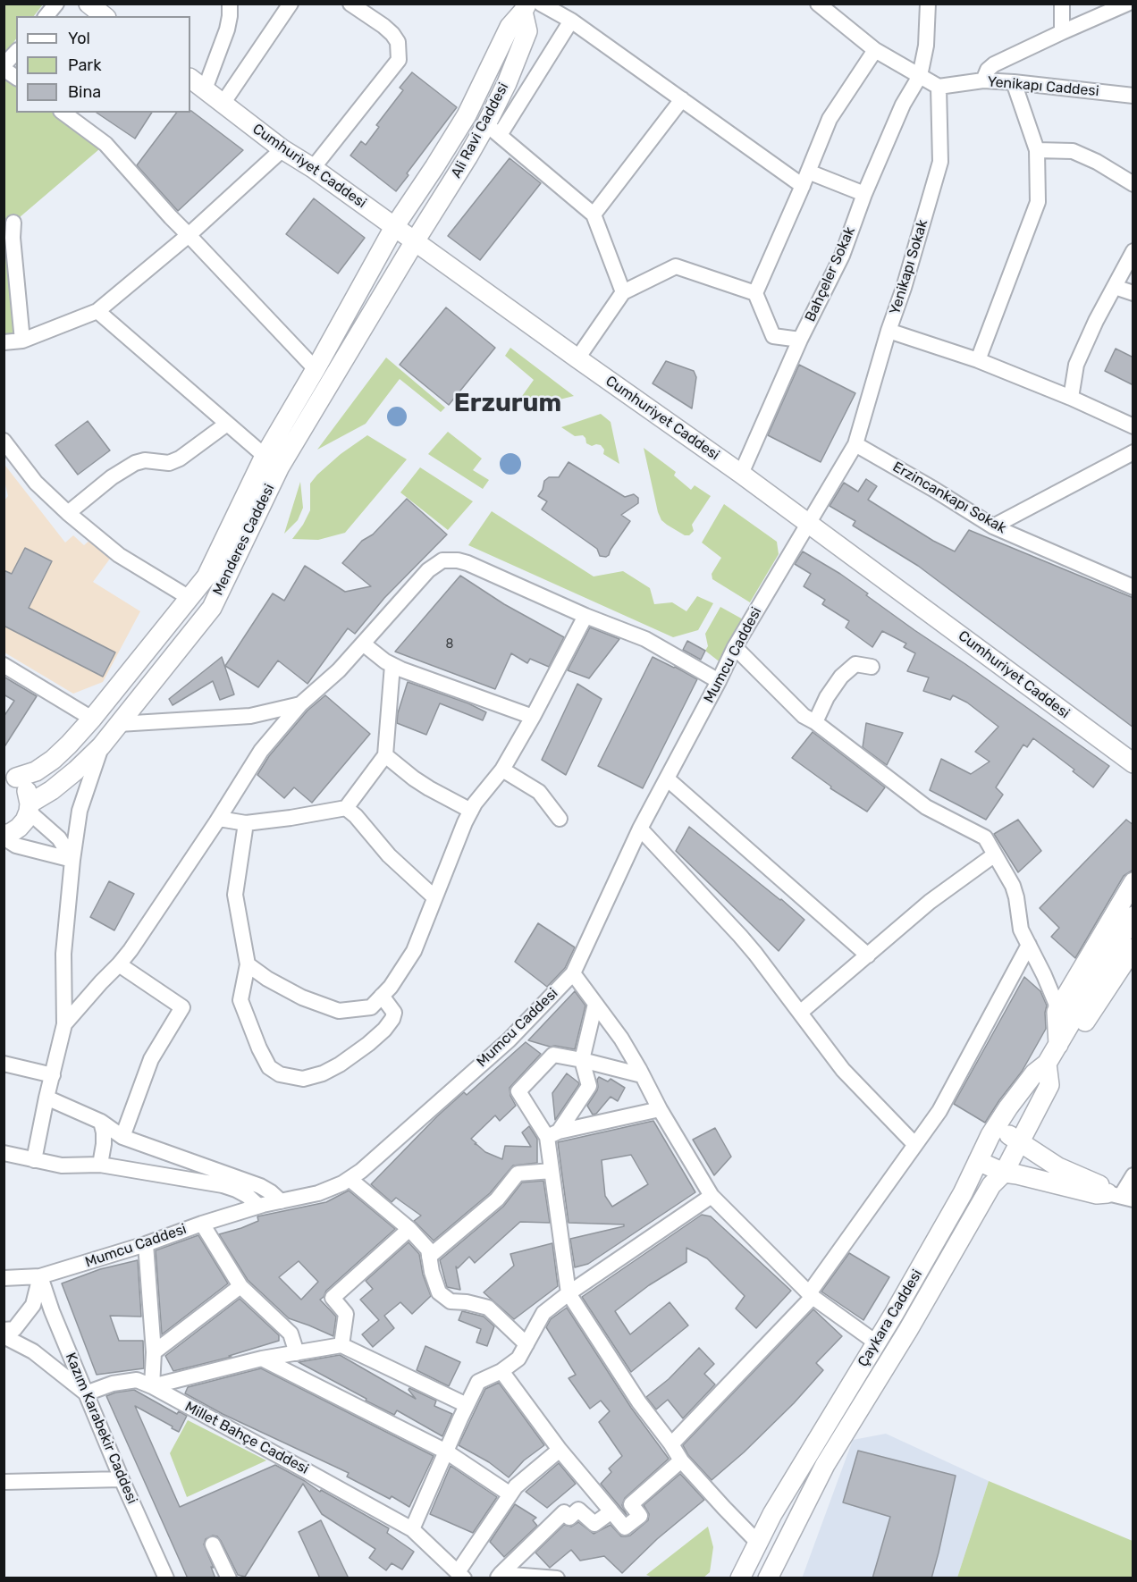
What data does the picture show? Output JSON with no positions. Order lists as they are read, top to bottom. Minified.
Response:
{"streets":{"main road":["Ali Ravi Caddesi","Cumhuriyet Caddesi","Menderes Caddesi","Çaykara Caddesi"],"street":["Yenikapı Caddesi","Yenikapı Sokak","Bahçeler Sokak","Erzincankapı Sokak","Mumcu Caddesi","Kazım Karabekir Caddesi","Millet Bahçe Caddesi"]},"crossings":[["Yenikapı Caddesi","Yenikapı Sokak"],["Ali Ravi Caddesi","Cumhuriyet Caddesi"],["Ali Ravi Caddesi","Menderes Caddesi"],["Cumhuriyet Caddesi","Yenikapı Sokak"],["Cumhuriyet Caddesi","Bahçeler Sokak"],["Cumhuriyet Caddesi","Menderes Caddesi"],["Cumhuriyet Caddesi","Mumcu Caddesi"],["Yenikapı Sokak","Erzincankapı Sokak"],["Yenikapı Sokak","Mumcu Caddesi"],["Mumcu Caddesi","Kazım Karabekir Caddesi"],["Kazım Karabekir Caddesi","Millet Bahçe Caddesi"]],"districts":["Erzurum"],"house_numbers":["8"],"legend":["Yol","Park","Bina"]}
